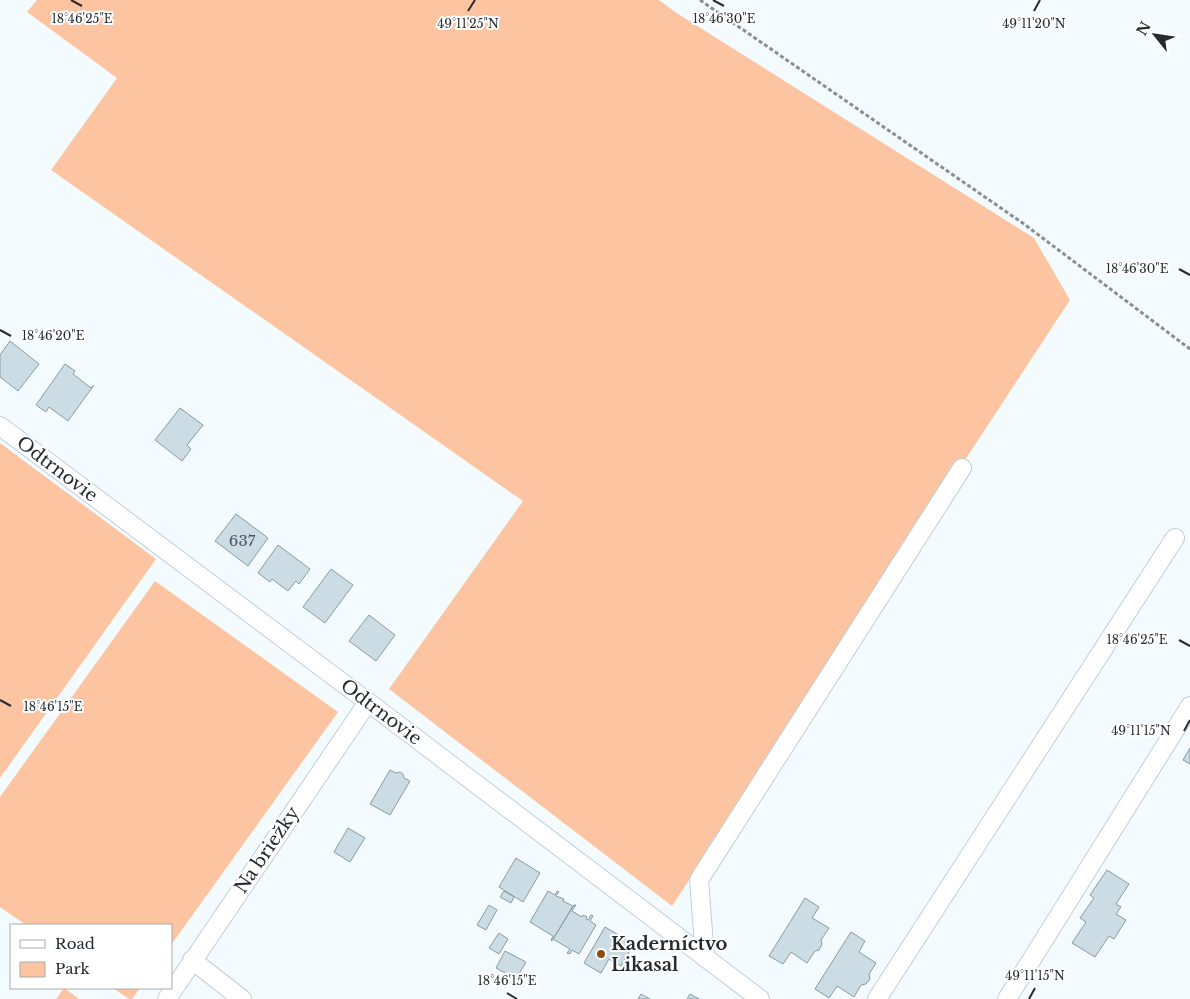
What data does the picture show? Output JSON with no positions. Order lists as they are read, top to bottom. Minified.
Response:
{"streets":{"street":["Odtrnovie","Na briežky"]},"crossings":[["Odtrnovie","Na briežky"]],"places":["Kaderníctvo Likasal"],"house_numbers":["637"],"legend":["Road","Park"],"north":"top left","coordinates":["18°46'30\"E","18°46'25\"E","49°11'25\"N","49°11'20\"N","18°46'20\"E","18°46'15\"E","49°11'15\"N"]}
